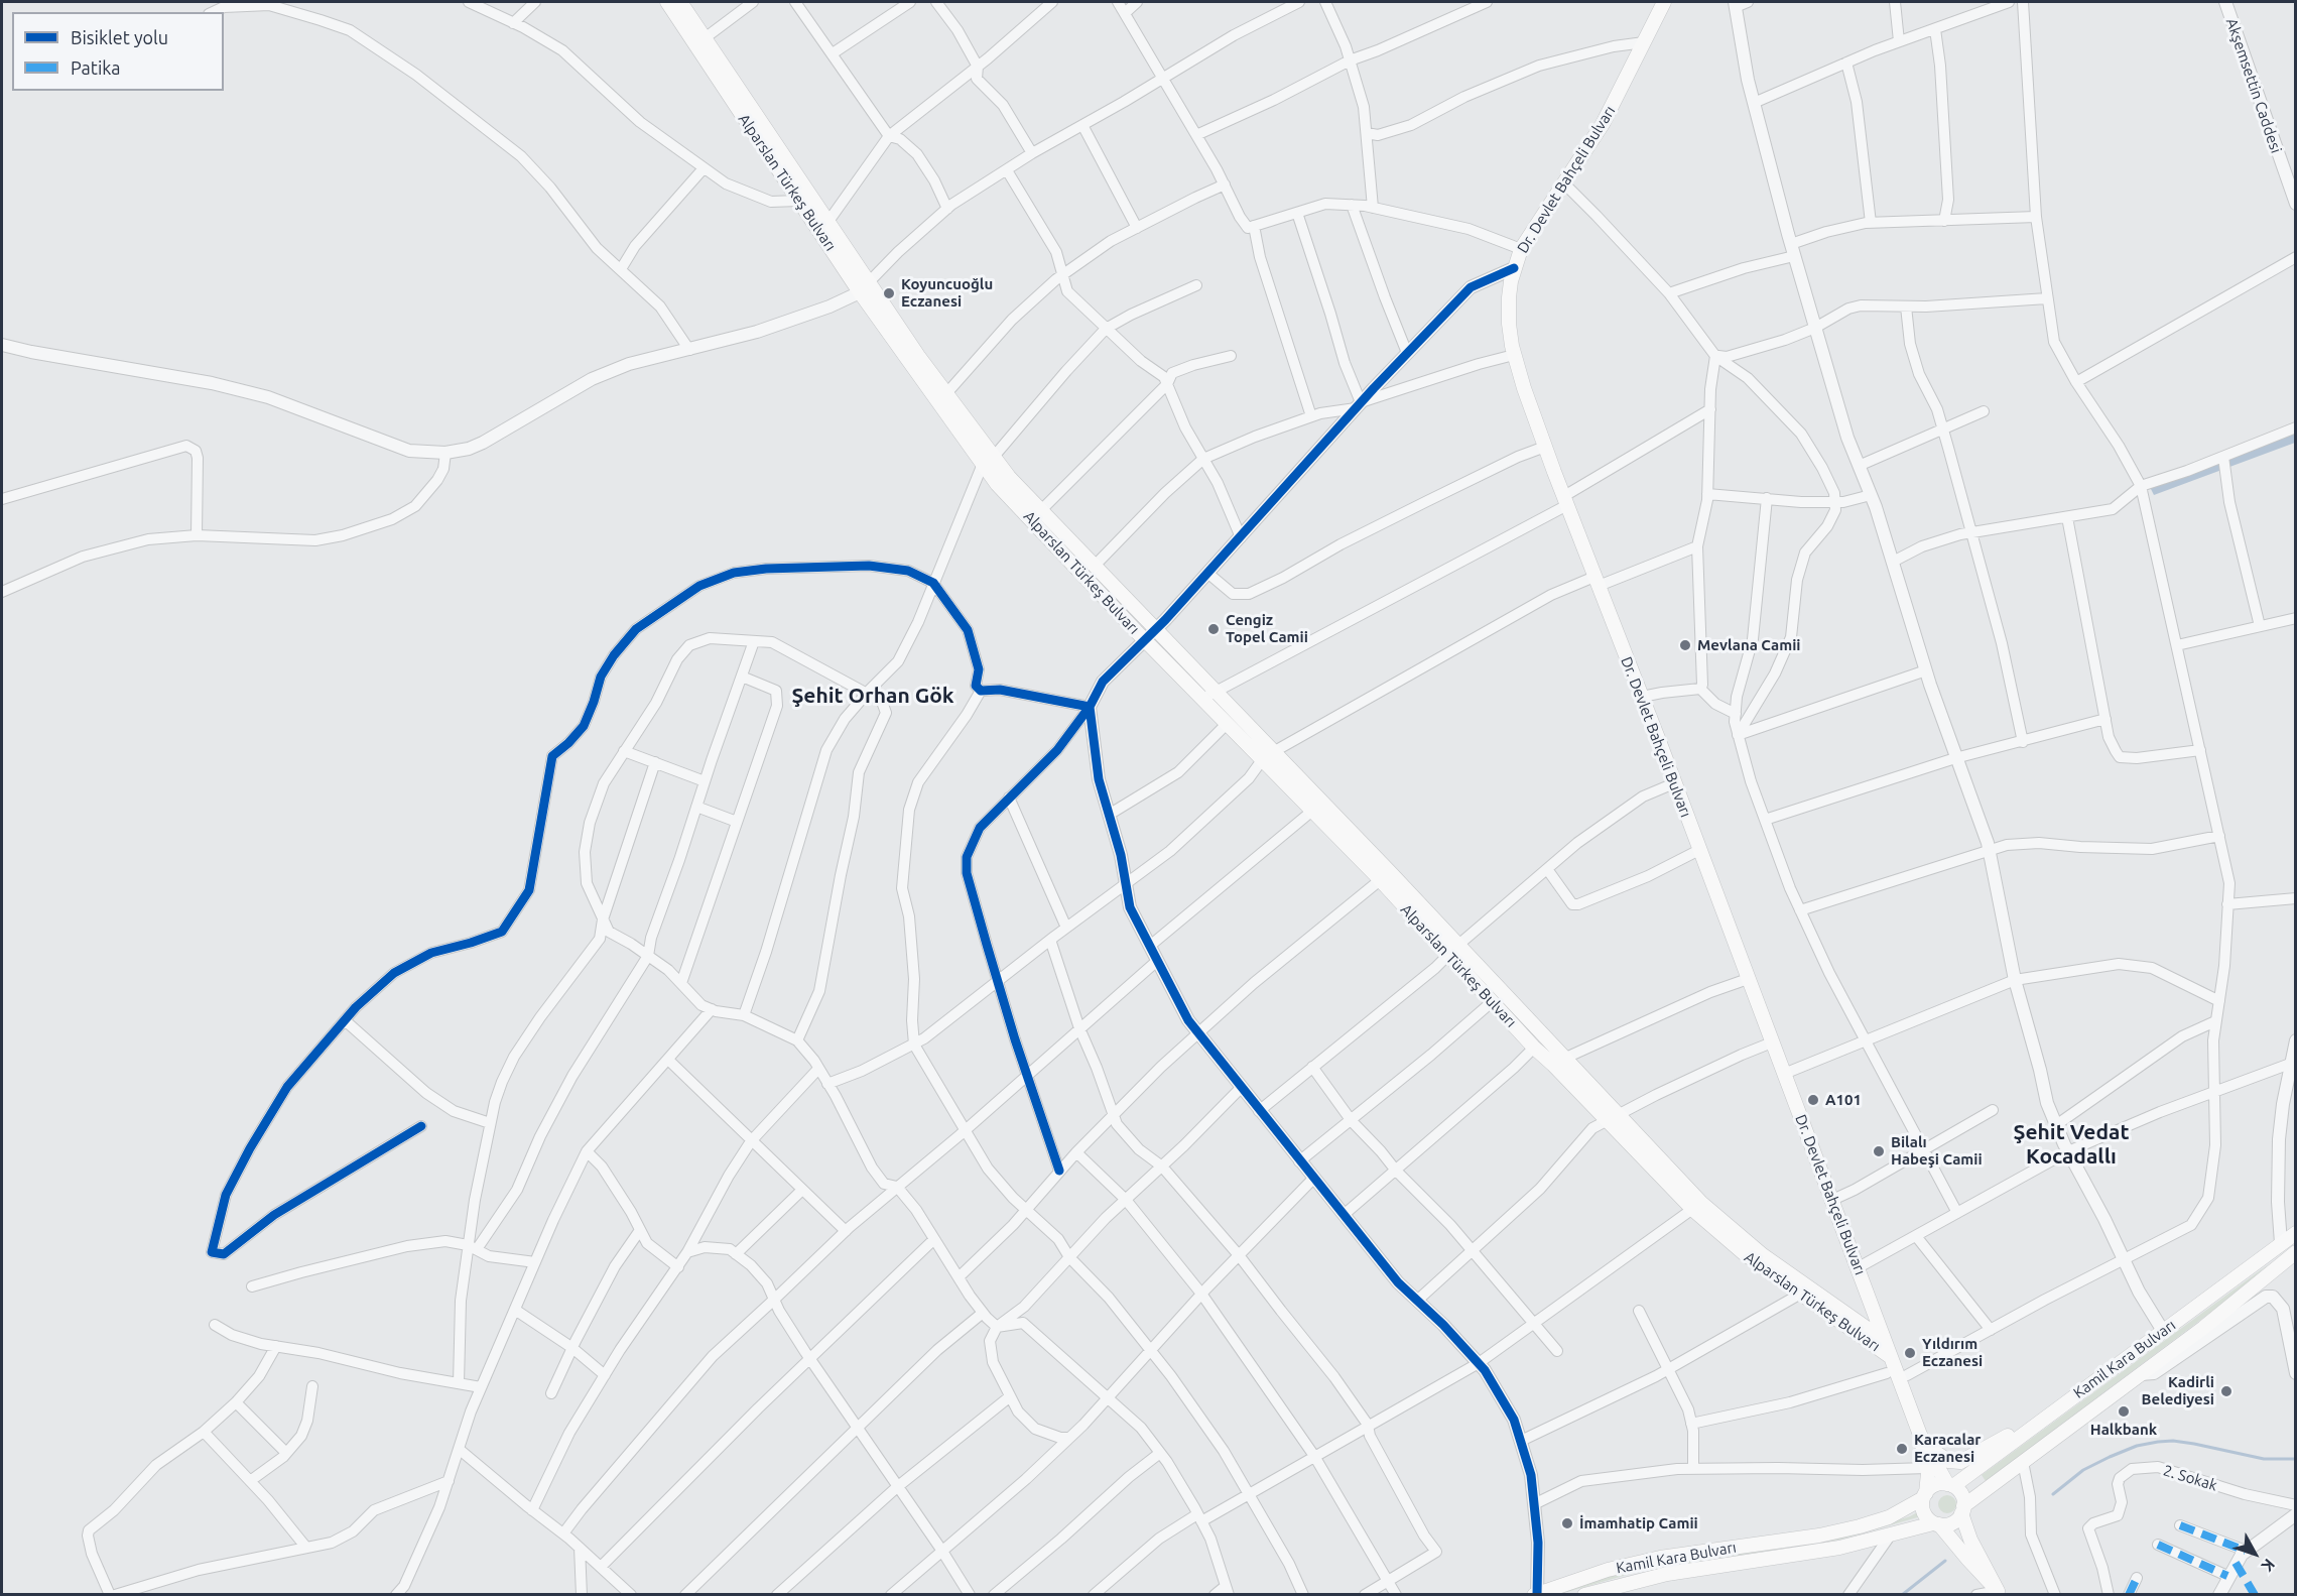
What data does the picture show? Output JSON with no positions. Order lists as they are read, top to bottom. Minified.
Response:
{"streets":{"main road":["Dr. Devlet Bahçeli Bulvarı","Alparslan Türkeş Bulvarı","Kamil Kara Bulvarı"],"street":["Akşemsettin Caddesi","2. Sokak"]},"crossings":[["Dr. Devlet Bahçeli Bulvarı","Alparslan Türkeş Bulvarı"],["Dr. Devlet Bahçeli Bulvarı","Kamil Kara Bulvarı"]],"districts":["Şehit Orhan Gök","Şehit Vedat Kocadallı"],"places":["Koyuncuoğlu Eczanesi","Cengiz Topel Camii","Mevlana Camii","A101","Bilalı Habeşi Camii","Yıldırım Eczanesi","Kadirli Belediyesi","Halkbank","Karacalar Eczanesi","İmamhatip Camii"],"legend":["Bisiklet yolu","Patika"],"north":"bottom right"}
